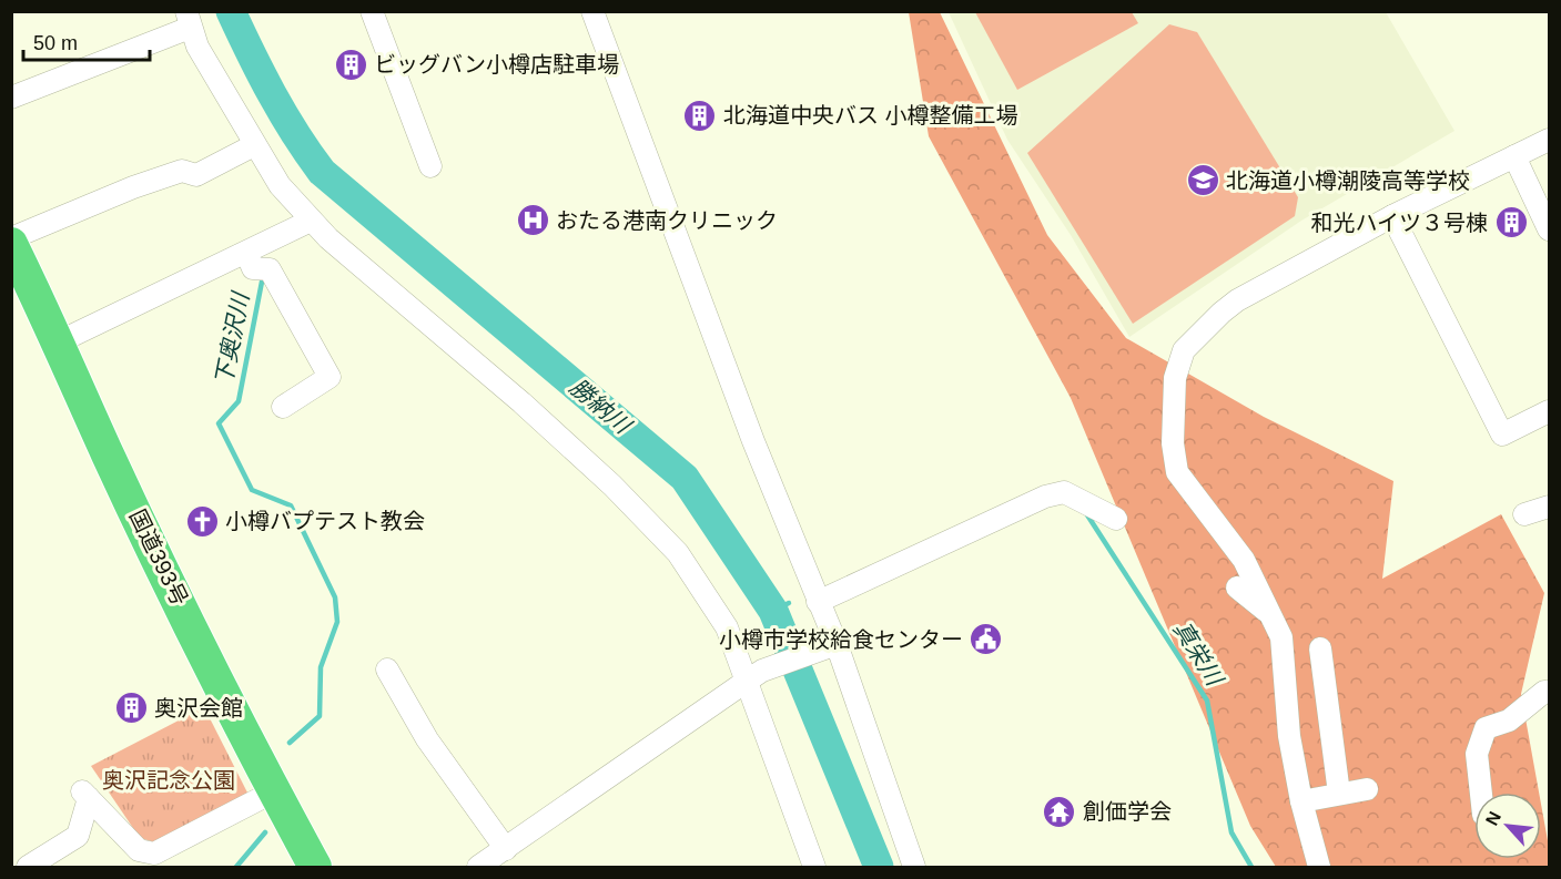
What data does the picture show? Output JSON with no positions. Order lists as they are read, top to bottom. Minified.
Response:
{"streets":{"highway":["国道393号"]},"water":["下奥沢川","勝納川","真栄川"],"parks":["奥沢記念公園"],"places":{"building":["ビッグバン小樽店駐車場","北海道中央バス 小樽整備工場","和光ハイツ３号棟","奥沢会館"],"school or university":["北海道小樽潮陵高等学校"],"hospital":["おたる港南クリニック"],"church":["小樽バプテスト教会"],"public building":["小樽市学校給食センター"],"temple":["創価学会"]},"scale_bar":"50 m","north":"top left"}
